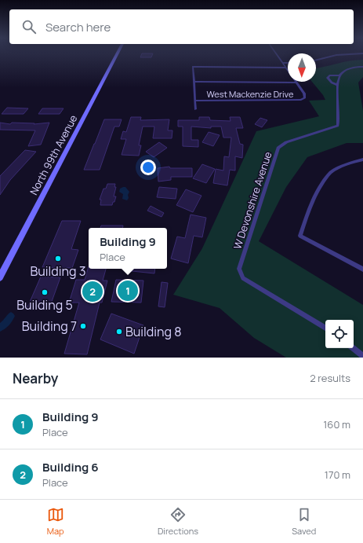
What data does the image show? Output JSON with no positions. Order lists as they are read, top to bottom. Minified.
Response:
{"streets":{"main road":["North 99th Avenue"],"street":["West Mackenzie Drive","W Devonshire Avenue"]},"places":["Building 3","Building 5","Building 7","Building 8"],"north":"bottom","page":{"search":"Search here","popup":["Building 9","Place"],"pins":["1","2"],"heading":["Nearby","2 results"],"list":[{"mark":"1","name":"Building 9","note":"Place","value":"160 m"},{"mark":"2","name":"Building 6","note":"Place","value":"170 m"}],"nav":["Map","Directions","Saved"]}}
